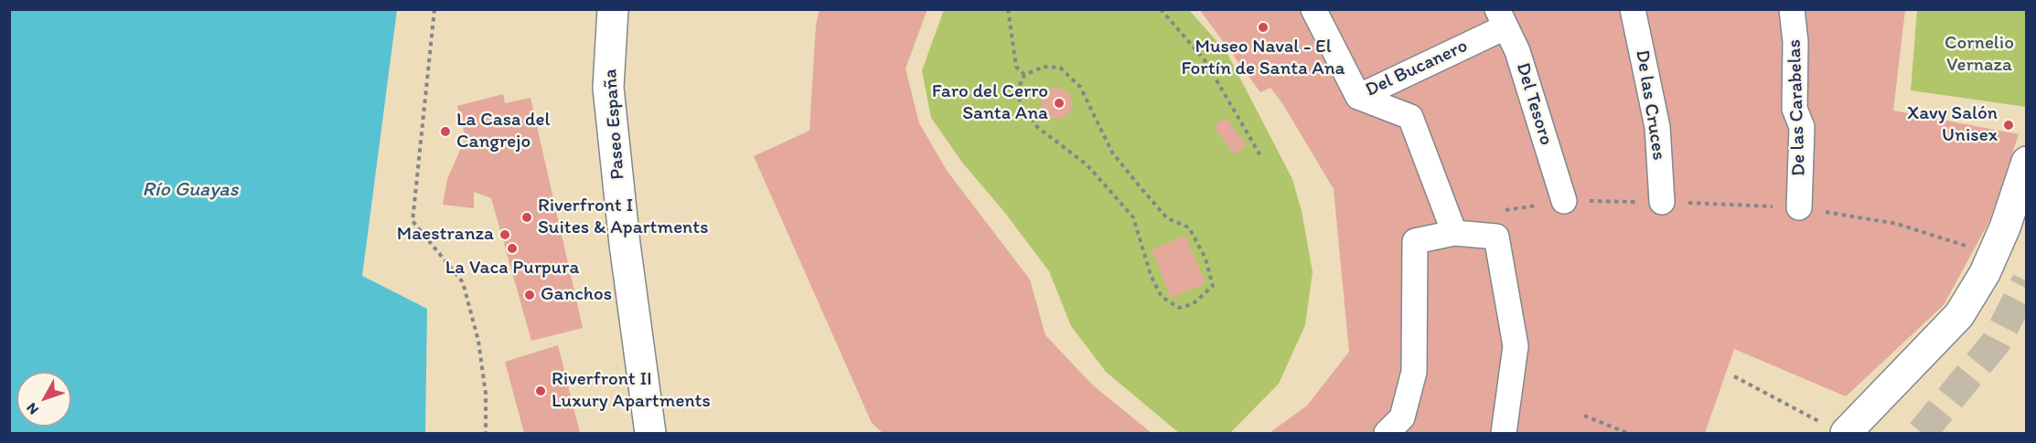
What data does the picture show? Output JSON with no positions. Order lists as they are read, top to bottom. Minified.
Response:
{"streets":{"street":["Del Bucanero","Del Tesoro","De las Cruces","De las Carabelas","Paseo España"]},"crossings":[["Del Bucanero","Del Tesoro"]],"water":["Río Guayas"],"parks":["Cornelio Vernaza"],"places":["Museo Naval - El Fortín de Santa Ana","Faro del Cerro Santa Ana","Xavy Salón Unisex","La Casa del Cangrejo","Riverfront I Suites & Apartments","Maestranza","La Vaca Purpura","Ganchos","Riverfront II Luxury Apartments"],"north":"bottom left"}
